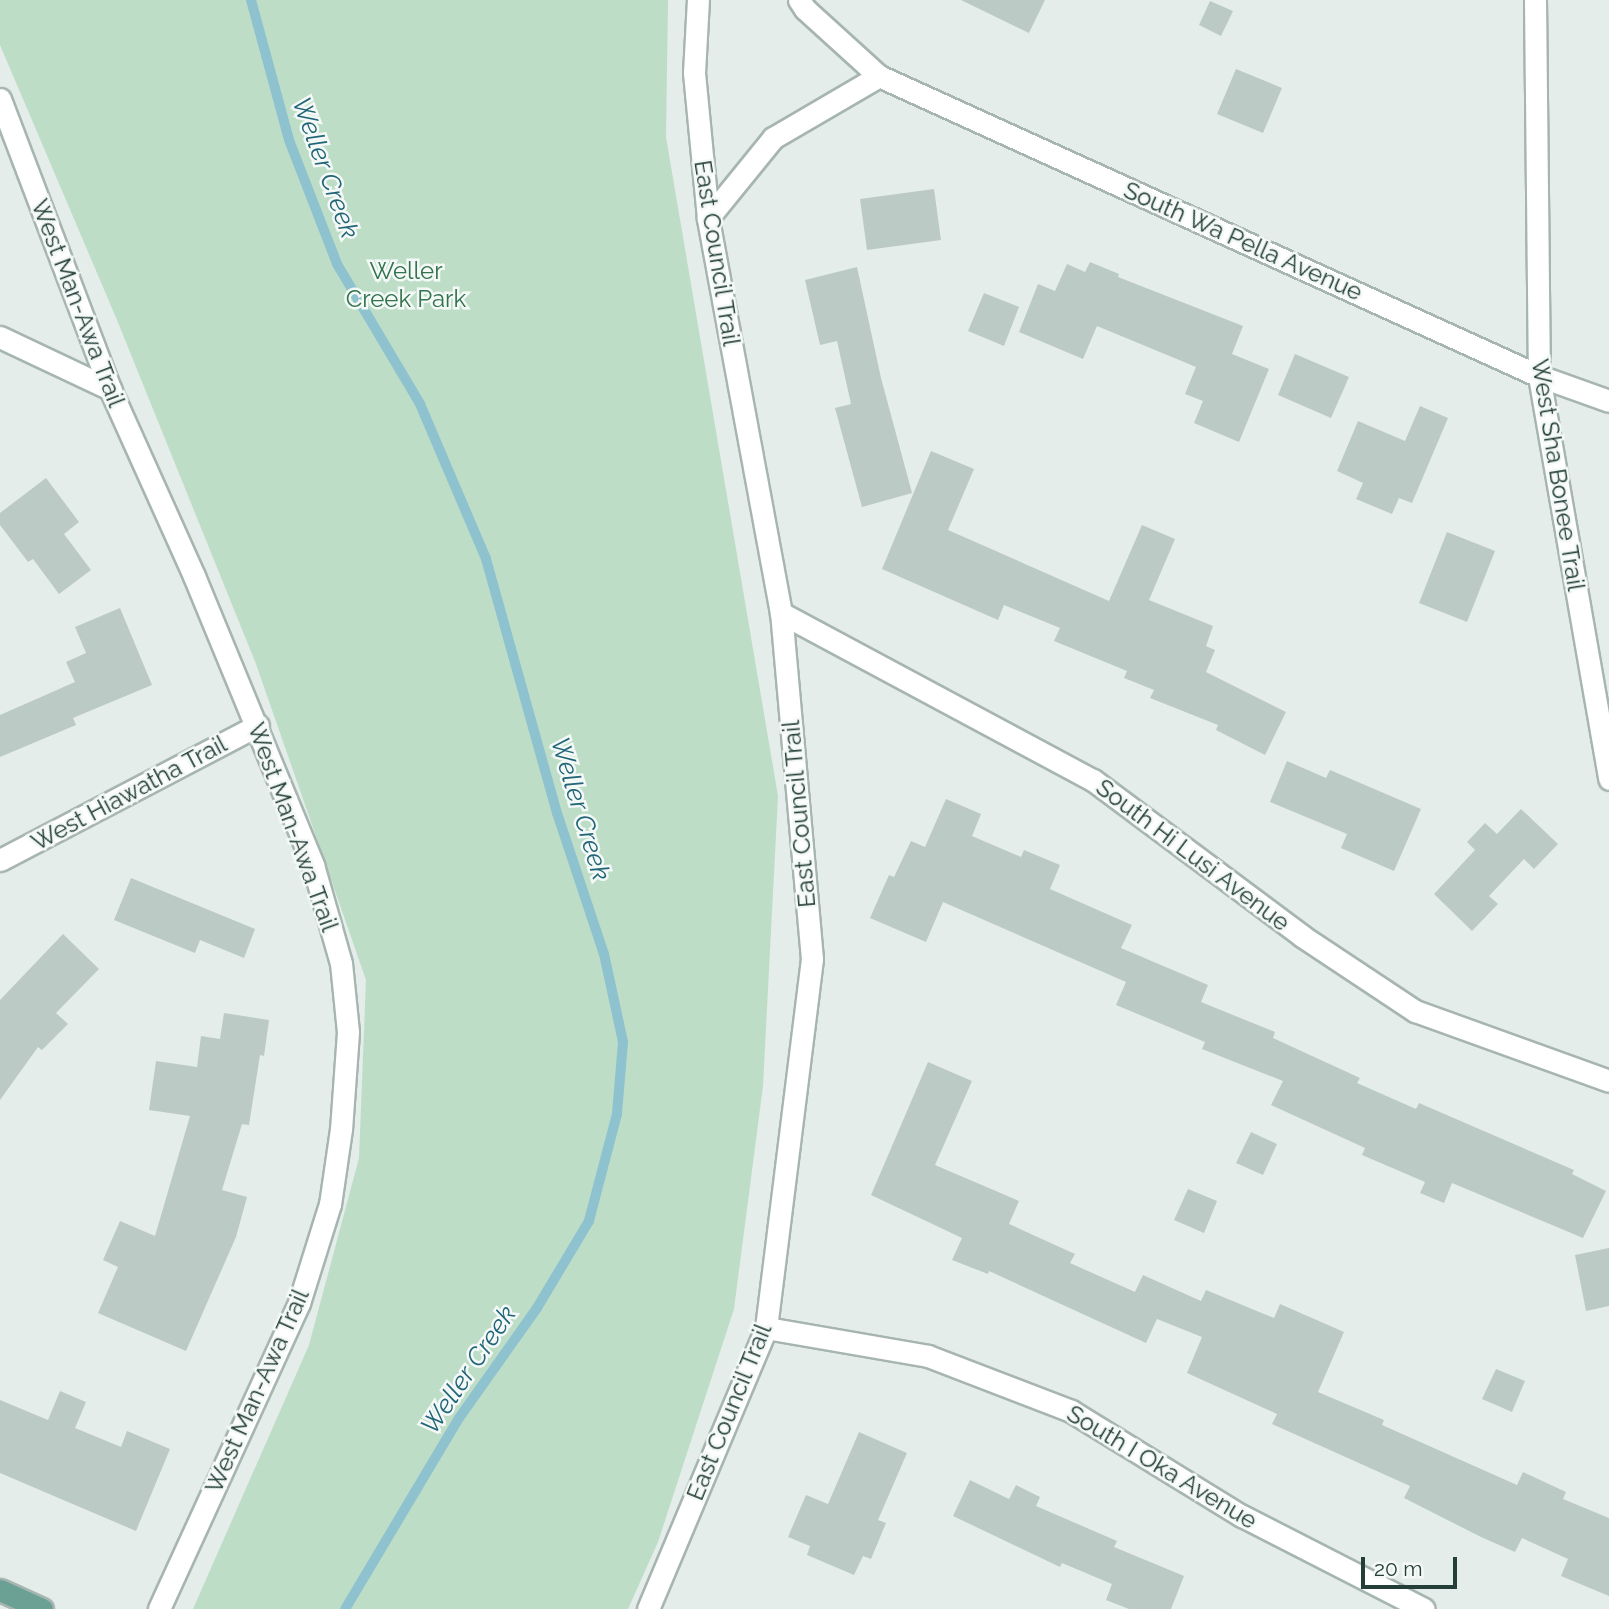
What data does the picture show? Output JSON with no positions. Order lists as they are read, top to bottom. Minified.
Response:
{"streets":{"street":["South Wa Pella Avenue","East Council Trail","West Man-Awa Trail","West Sha Bonee Trail","West Hiawatha Trail","South Hi Lusi Avenue","South I Oka Avenue"]},"crossings":[["South Wa Pella Avenue","West Sha Bonee Trail"],["East Council Trail","South Hi Lusi Avenue"],["East Council Trail","South I Oka Avenue"],["West Man-Awa Trail","West Hiawatha Trail"]],"water":["Weller Creek"],"parks":["Weller Creek Park"],"scale_bar":"20 m"}
